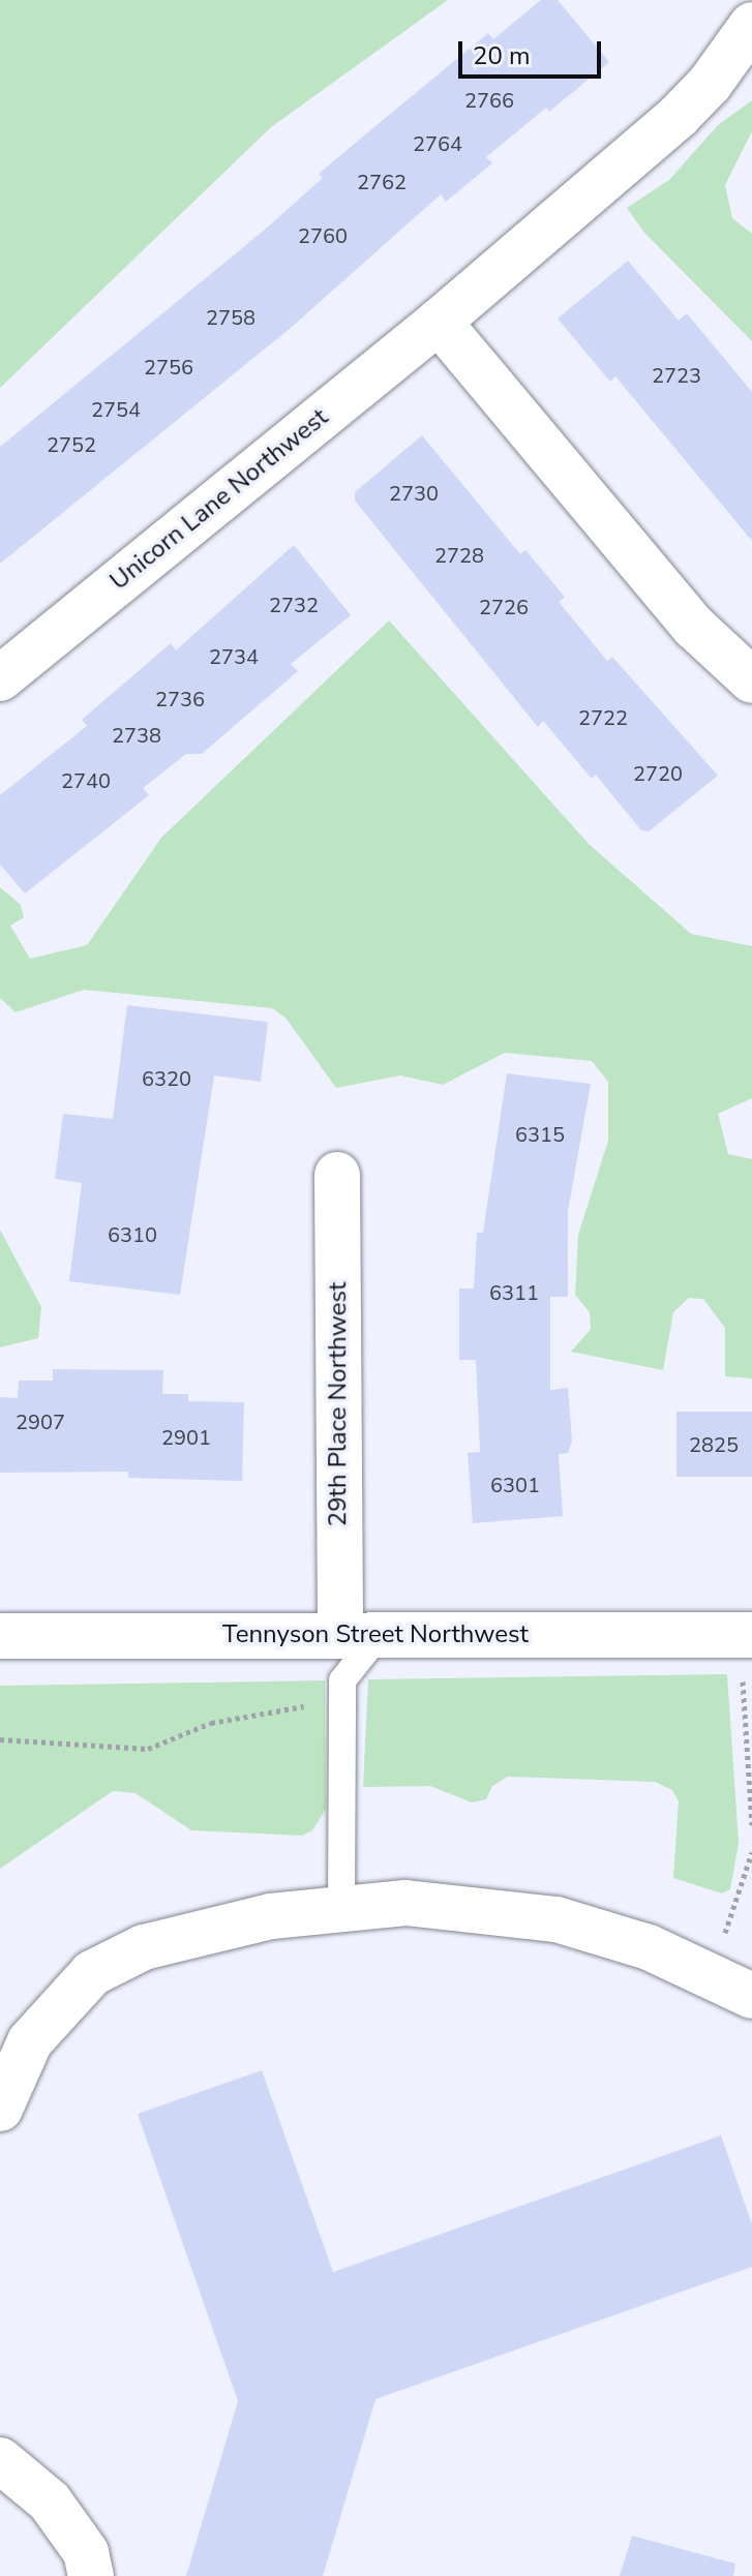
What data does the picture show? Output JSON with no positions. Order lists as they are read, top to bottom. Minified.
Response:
{"streets":{"street":["Unicorn Lane Northwest","29th Place Northwest","Tennyson Street Northwest"]},"crossings":[["29th Place Northwest","Tennyson Street Northwest"]],"house_numbers":["2766","2764","2762","2760","2758","2756","2723","2754","2752","2730","2728","2732","2726","2734","2736","2722","2738","2720","2740","6320","6315","6310","6311","2907","2901","2825","6301"],"scale_bar":"20 m"}
